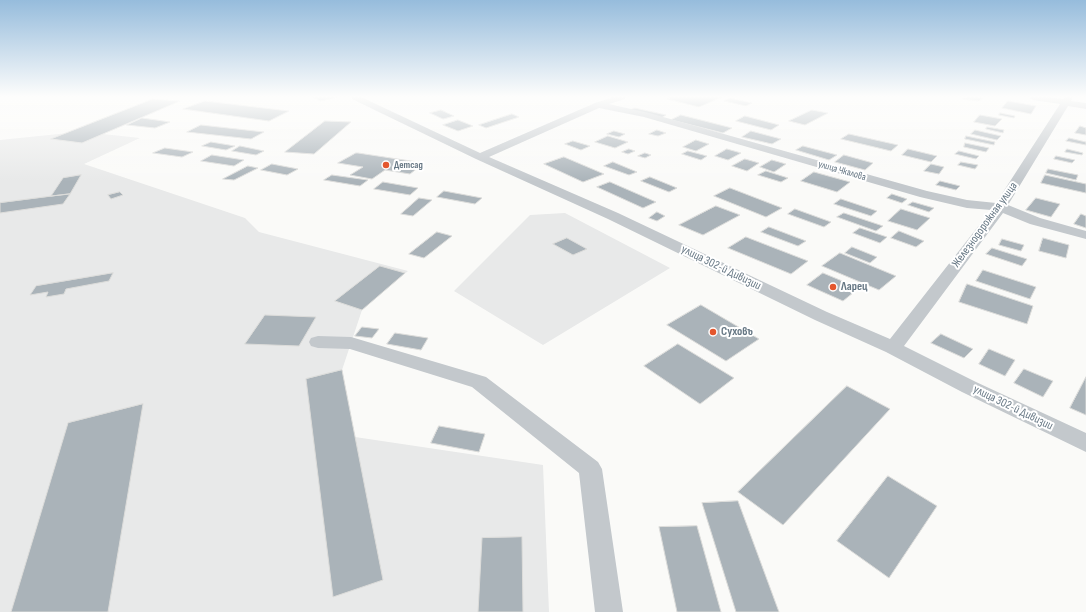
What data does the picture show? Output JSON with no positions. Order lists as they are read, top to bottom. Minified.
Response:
{"streets":{"street":["улица Чкалова","Железнодорожная улица","улица 302-й Дивизии"]},"crossings":[["улица Чкалова","Железнодорожная улица"],["Железнодорожная улица","улица 302-й Дивизии"]],"places":["Детсад","Ларец","Суховъ"]}
